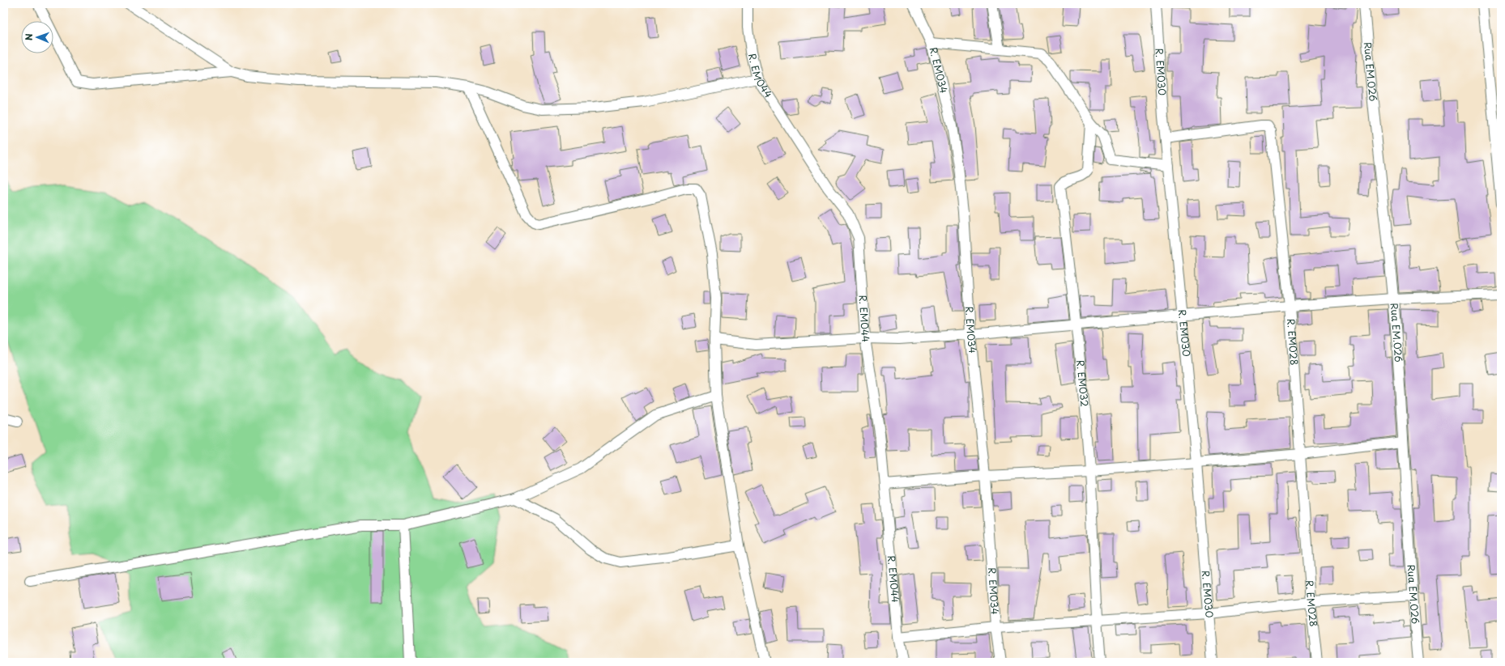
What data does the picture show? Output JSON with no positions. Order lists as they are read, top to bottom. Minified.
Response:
{"streets":{"street":["R. EM034","R. EM030","Rua EM.026","R. EM044","R. EM028","R. EM032"]},"crossings":[["R. EM030","R. EM028"]],"north":"left"}
